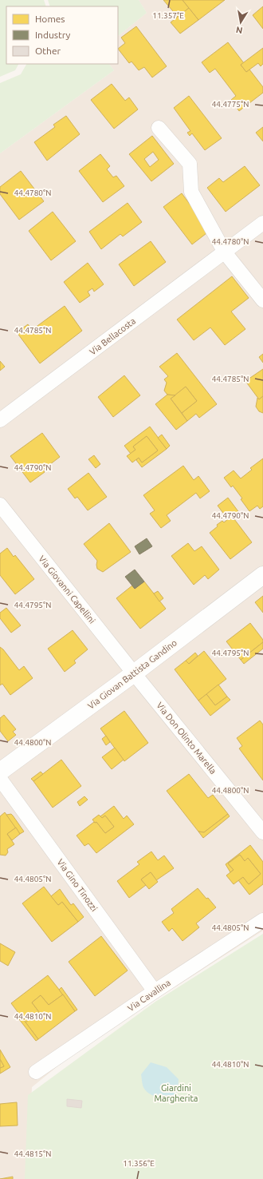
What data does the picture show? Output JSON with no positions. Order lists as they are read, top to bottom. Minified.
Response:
{"streets":{"street":["Via Bellacosta","Via Giovanni Capellini","Via Giovan Battista Gandino","Via Don Olinto Marella","Via Gino Tinozzi","Via Cavallina"]},"crossings":[["Via Giovanni Capellini","Via Giovan Battista Gandino"],["Via Giovanni Capellini","Via Don Olinto Marella"],["Via Giovan Battista Gandino","Via Don Olinto Marella"],["Via Gino Tinozzi","Via Cavallina"]],"parks":["Giardini Margherita"],"legend":["Homes","Industry","Other"],"north":"bottom","coordinates":["11.357°E","44.4775°N","44.4780°N","44.4785°N","44.4790°N","44.4795°N","44.4800°N","44.4805°N","44.4810°N","44.4815°N","11.356°E"]}
